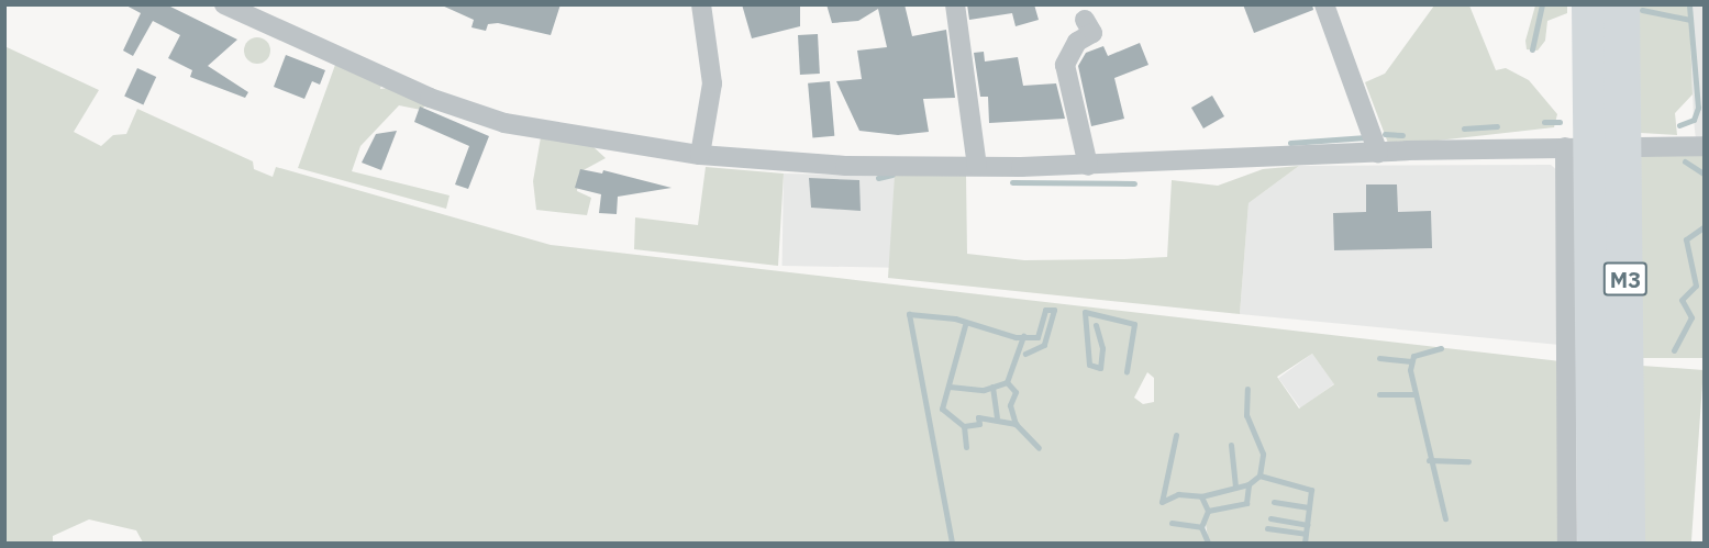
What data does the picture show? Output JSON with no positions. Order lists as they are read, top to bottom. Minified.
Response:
{"streets":{"highway":["M3"]}}
